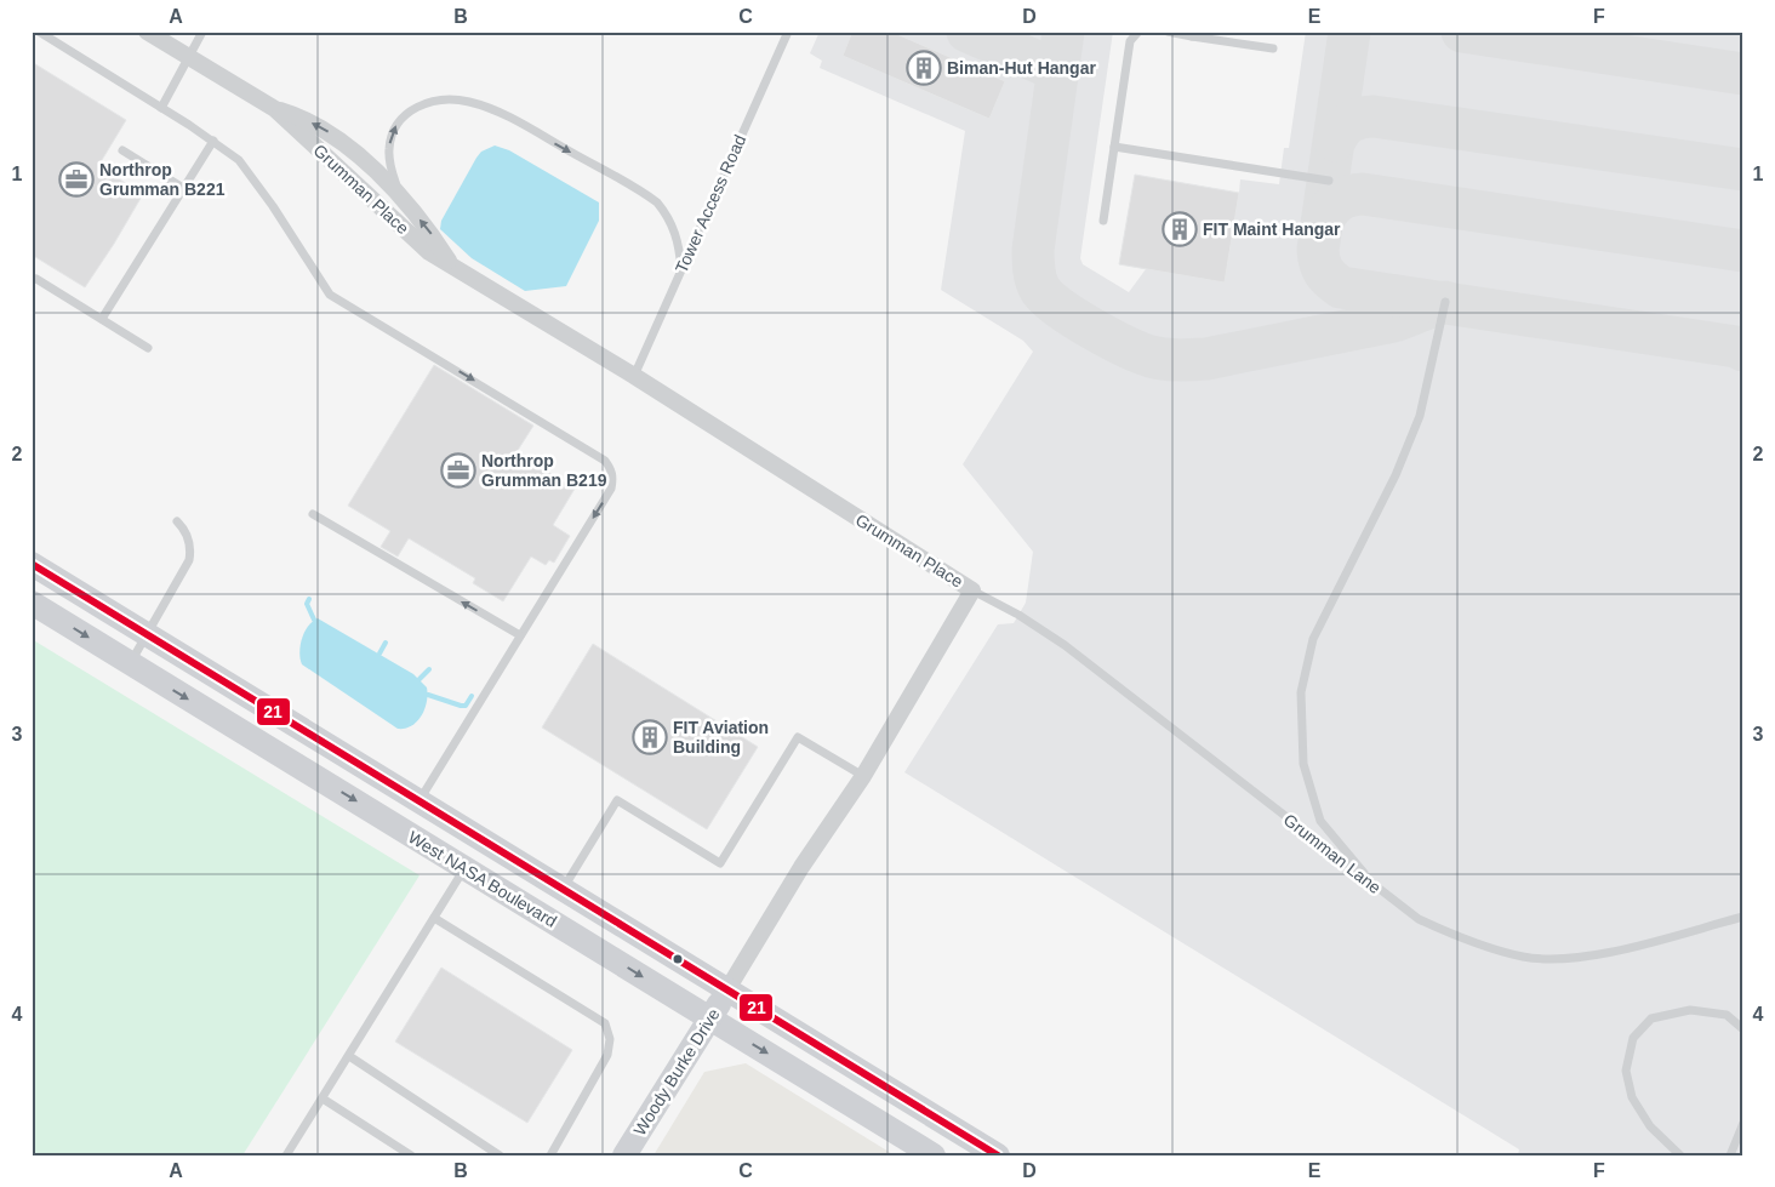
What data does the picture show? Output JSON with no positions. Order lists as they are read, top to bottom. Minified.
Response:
{"streets":{"main road":["West NASA Boulevard","Woody Burke Drive"],"street":["Grumman Place"],"lane":["Tower Access Road","Grumman Lane"]},"crossings":[["Grumman Place","Tower Access Road"],["Grumman Place","Grumman Lane"],["Grumman Place","West NASA Boulevard"],["Grumman Place","Woody Burke Drive"],["West NASA Boulevard","Woody Burke Drive"]],"places":{"building":["Biman-Hut Hangar","FIT Maint Hangar","FIT Aviation Building"],"office":["Northrop Grumman B221","Northrop Grumman B219"]},"lines":["transit line 21"],"grid":{"columns":["A","B","C","D","E","F"],"rows":["1","2","3","4"]}}
